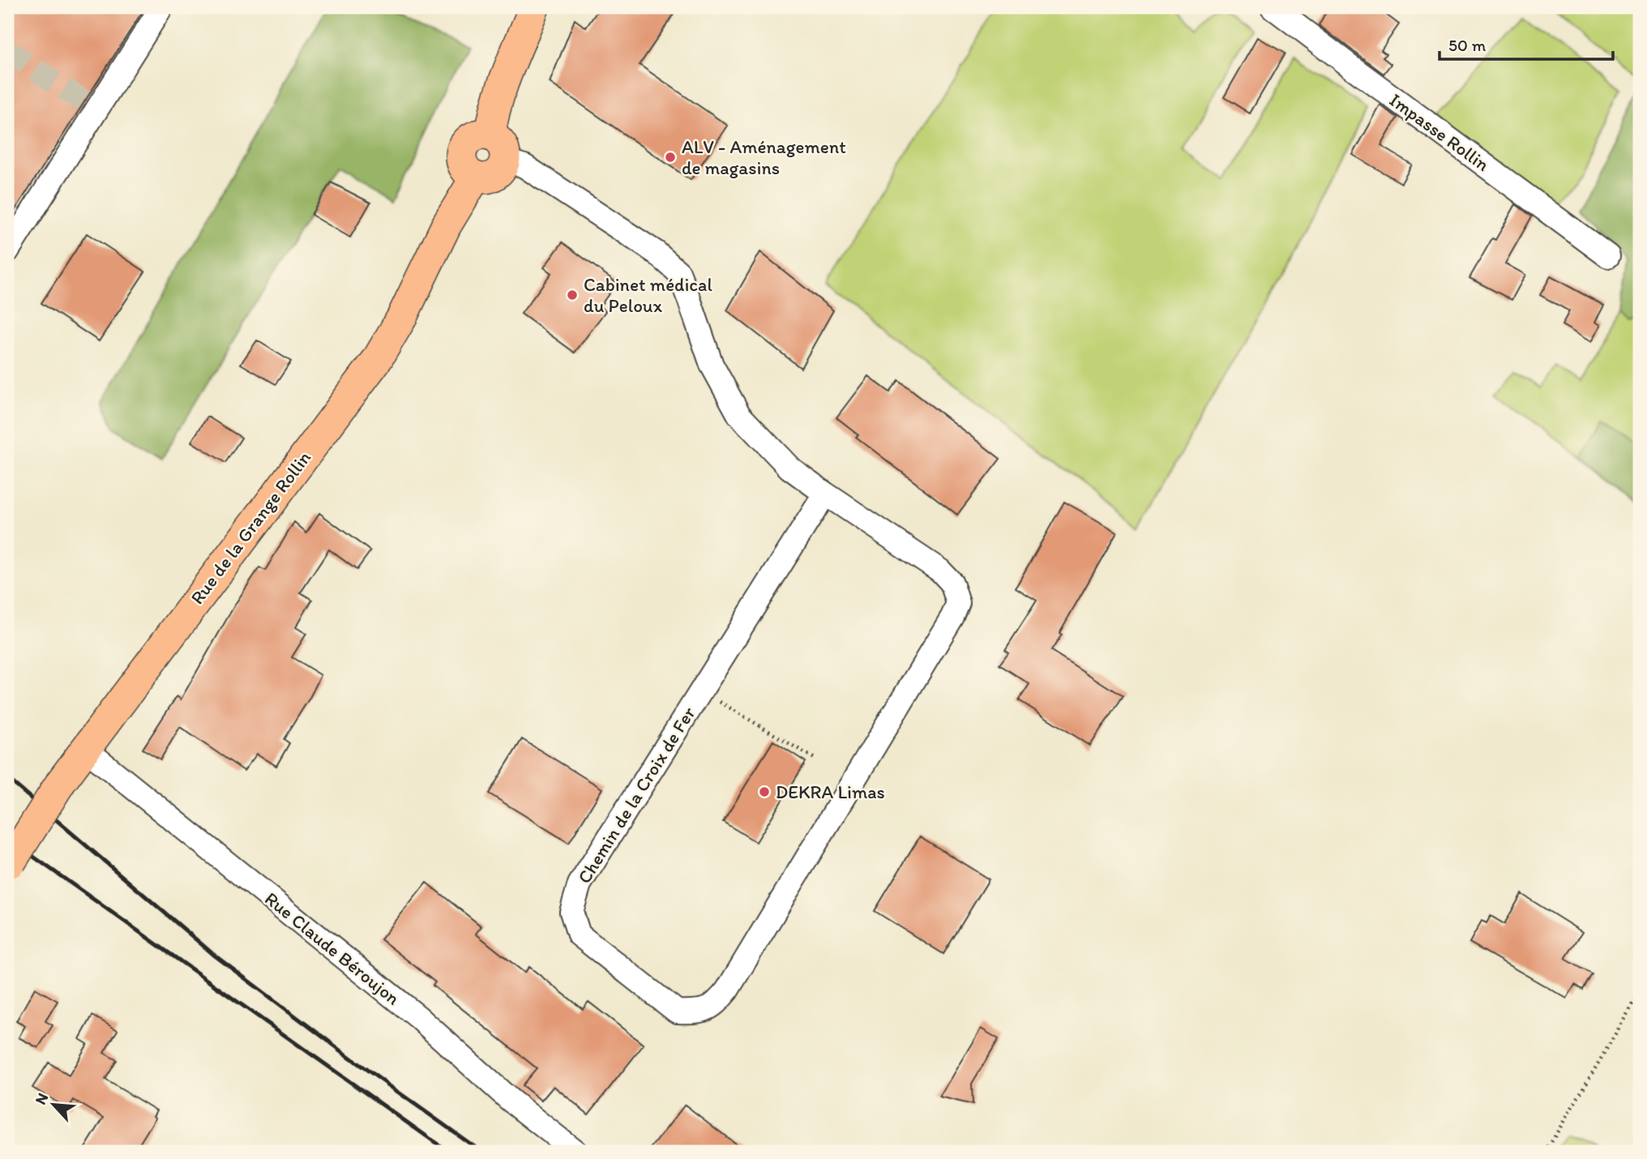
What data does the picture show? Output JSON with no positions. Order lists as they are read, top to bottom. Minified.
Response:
{"streets":{"main road":["Rue de la Grange Rollin"],"street":["Impasse Rollin","Chemin de la Croix de Fer","Rue Claude Béroujon"]},"crossings":[["Rue de la Grange Rollin","Chemin de la Croix de Fer"],["Rue de la Grange Rollin","Rue Claude Béroujon"]],"places":["ALV - Aménagement de magasins","Cabinet médical du Peloux","DEKRA Limas"],"scale_bar":"50 m","north":"top left"}
